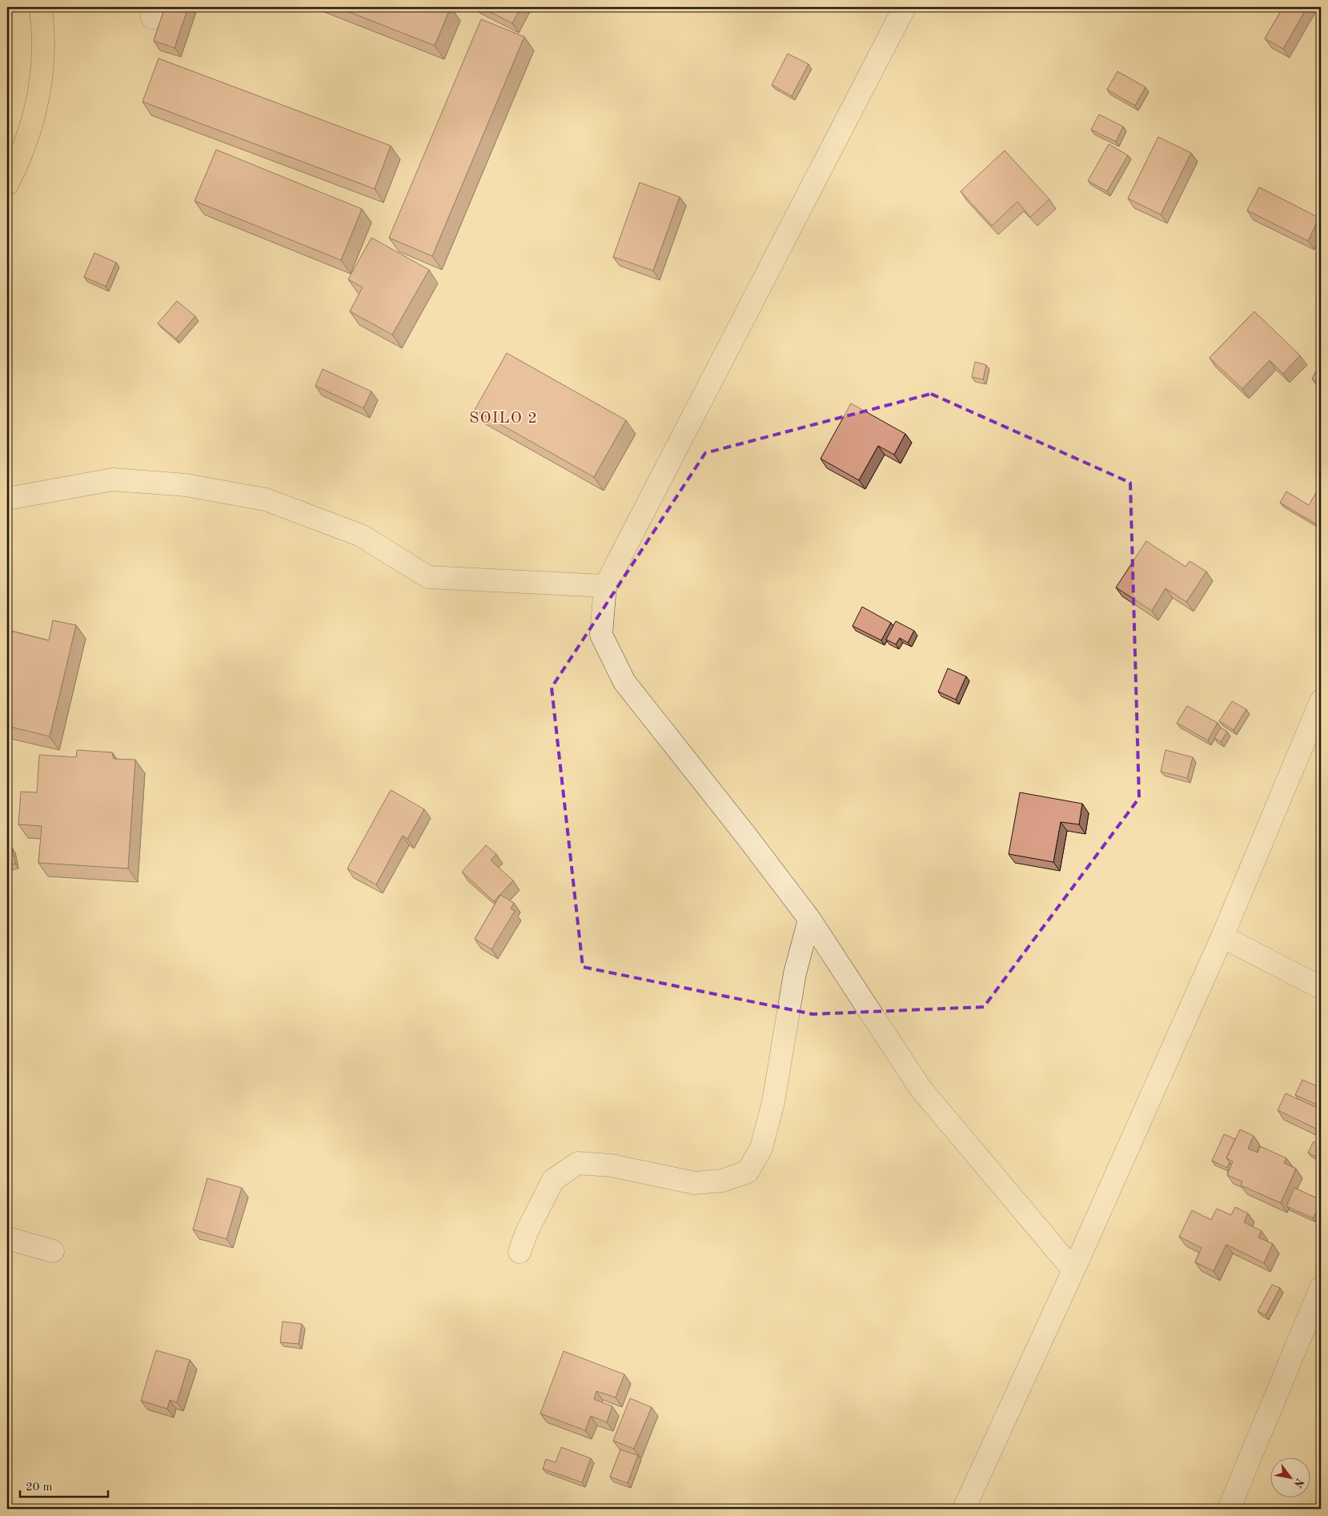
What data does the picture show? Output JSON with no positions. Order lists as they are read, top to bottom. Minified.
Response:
{"districts":["SOILO 2"],"scale_bar":"20 m","north":"bottom right"}
